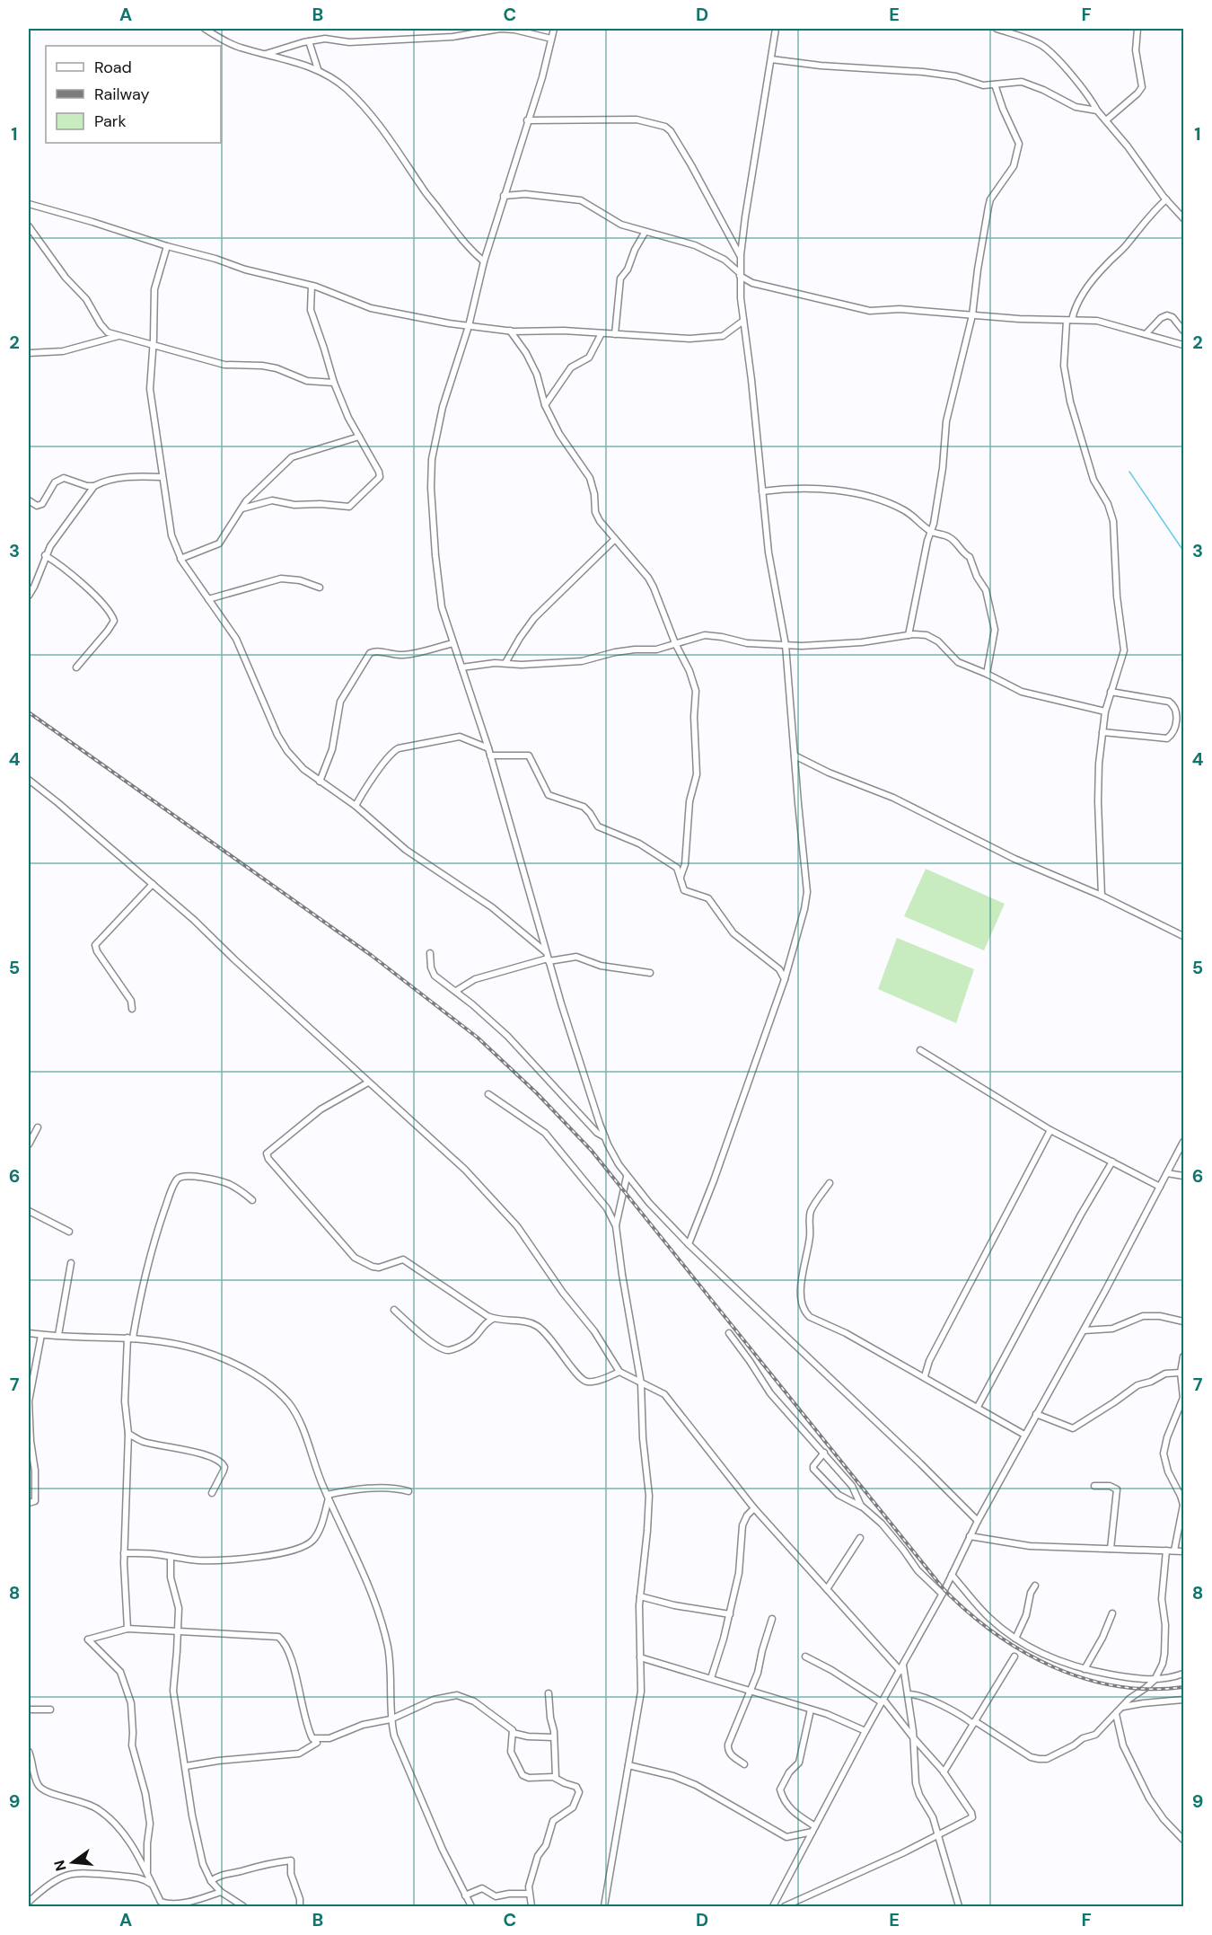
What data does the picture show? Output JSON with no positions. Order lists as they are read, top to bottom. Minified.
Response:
{"legend":["Road","Railway","Park"],"north":"left","grid":{"columns":["A","B","C","D","E","F"],"rows":["1","2","3","4","5","6","7","8","9"]}}
